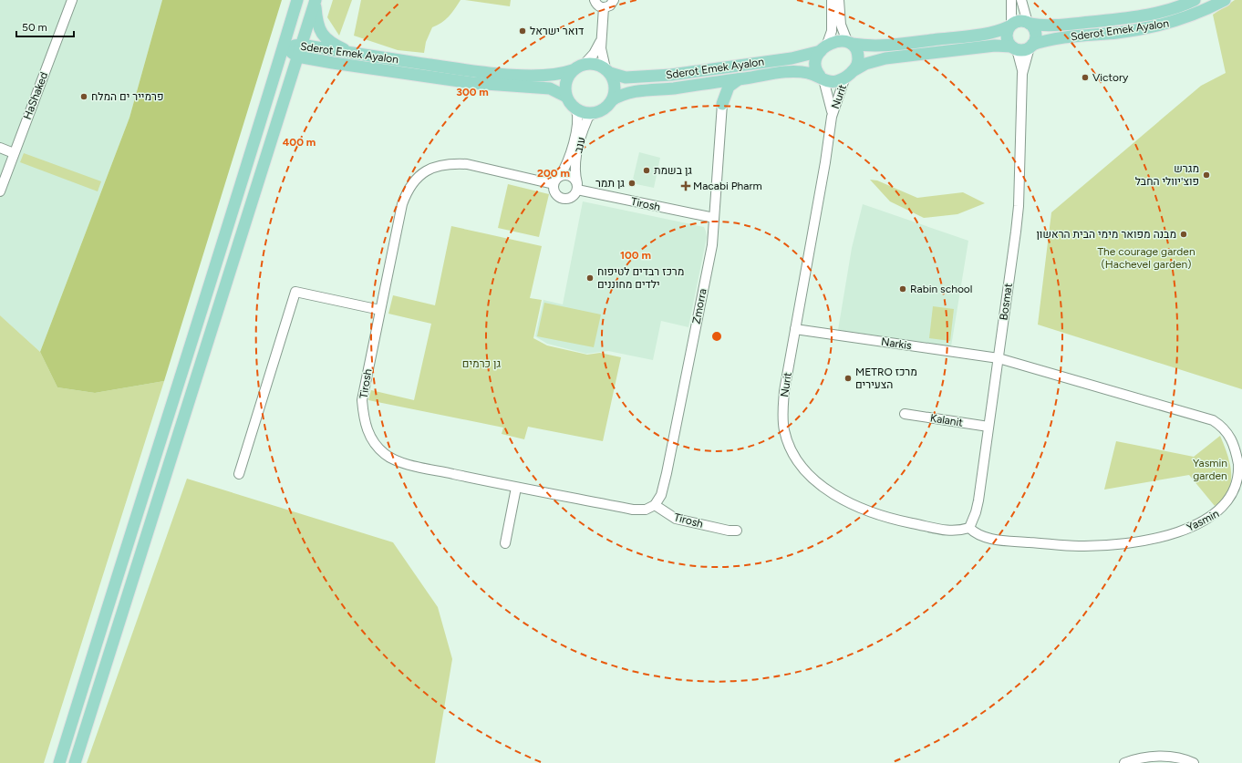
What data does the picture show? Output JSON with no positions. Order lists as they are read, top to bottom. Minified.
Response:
{"streets":{"main road":["Sderot Emek Ayalon"],"street":["HaShaked","Nurit","ענב","Tirosh","Bosmat","Zmorra","Narkis","Kalanit","Yasmin"]},"crossings":[["Sderot Emek Ayalon","Nurit"],["Sderot Emek Ayalon","ענב"],["Sderot Emek Ayalon","Bosmat"],["Nurit","Bosmat"],["Nurit","Narkis"],["Nurit","Yasmin"],["ענב","Tirosh"],["Tirosh","Zmorra"],["Bosmat","Narkis"],["Bosmat","Kalanit"],["Bosmat","Yasmin"],["Narkis","Yasmin"]],"parks":["The courage garden (Hachevel garden)","גן כרמים","Yasmin garden"],"places":{"other":["דואר ישראל","Victory","פרמייר ים המלח","גן בשמת","מגרש פוצ'יוולי החבל","גן תמר","מבנה מפואר מימי הבית הראשון","מרכז רבדים לטיפוח ילדים מחוננים","Rabin school","METRO מרכז הצעירים"],"health":["Macabi Pharm"]},"scale_bar":"50 m","rings":["300 m","400 m","200 m","100 m"]}
